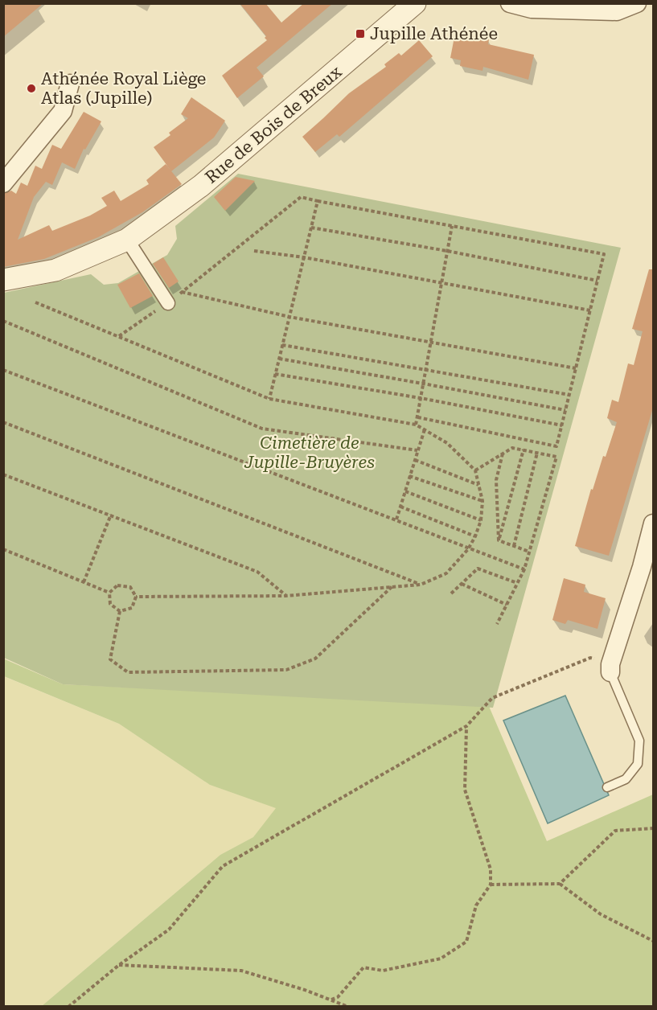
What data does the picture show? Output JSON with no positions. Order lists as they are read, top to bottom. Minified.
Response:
{"streets":{"street":["Rue de Bois de Breux"]},"parks":["Cimetière de Jupille-Bruyères"],"places":{"transit":["Jupille Athénée"],"other":["Athénée Royal Liège Atlas (Jupille)"]}}
